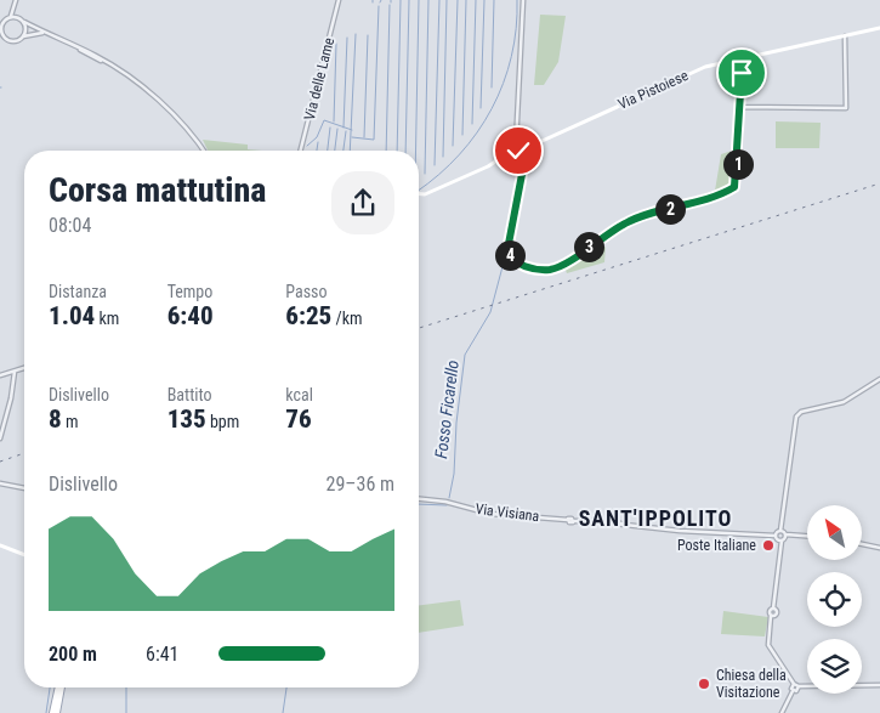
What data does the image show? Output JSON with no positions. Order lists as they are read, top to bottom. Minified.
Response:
{"streets":{"main road":["Via Pistoiese"],"street":["Via delle Lame","Via Visiana"]},"districts":["SANT'IPPOLITO"],"water":["Fosso Ficarello"],"places":["Poste Italiane","Chiesa della Visitazione"],"north":"top left","page":{"pins":["1","2","3","4"],"heading":["Corsa mattutina","08:04"],"stats":[["Distanza","1.04 km"],["Tempo","6:40"],["Passo","6:25 /km"],["Dislivello","8 m"],["Battito","135 bpm"],["kcal","76"]],"chart":["Dislivello","29–36 m"],"list":[{"name":"200 m","note":"6:41"}]}}
